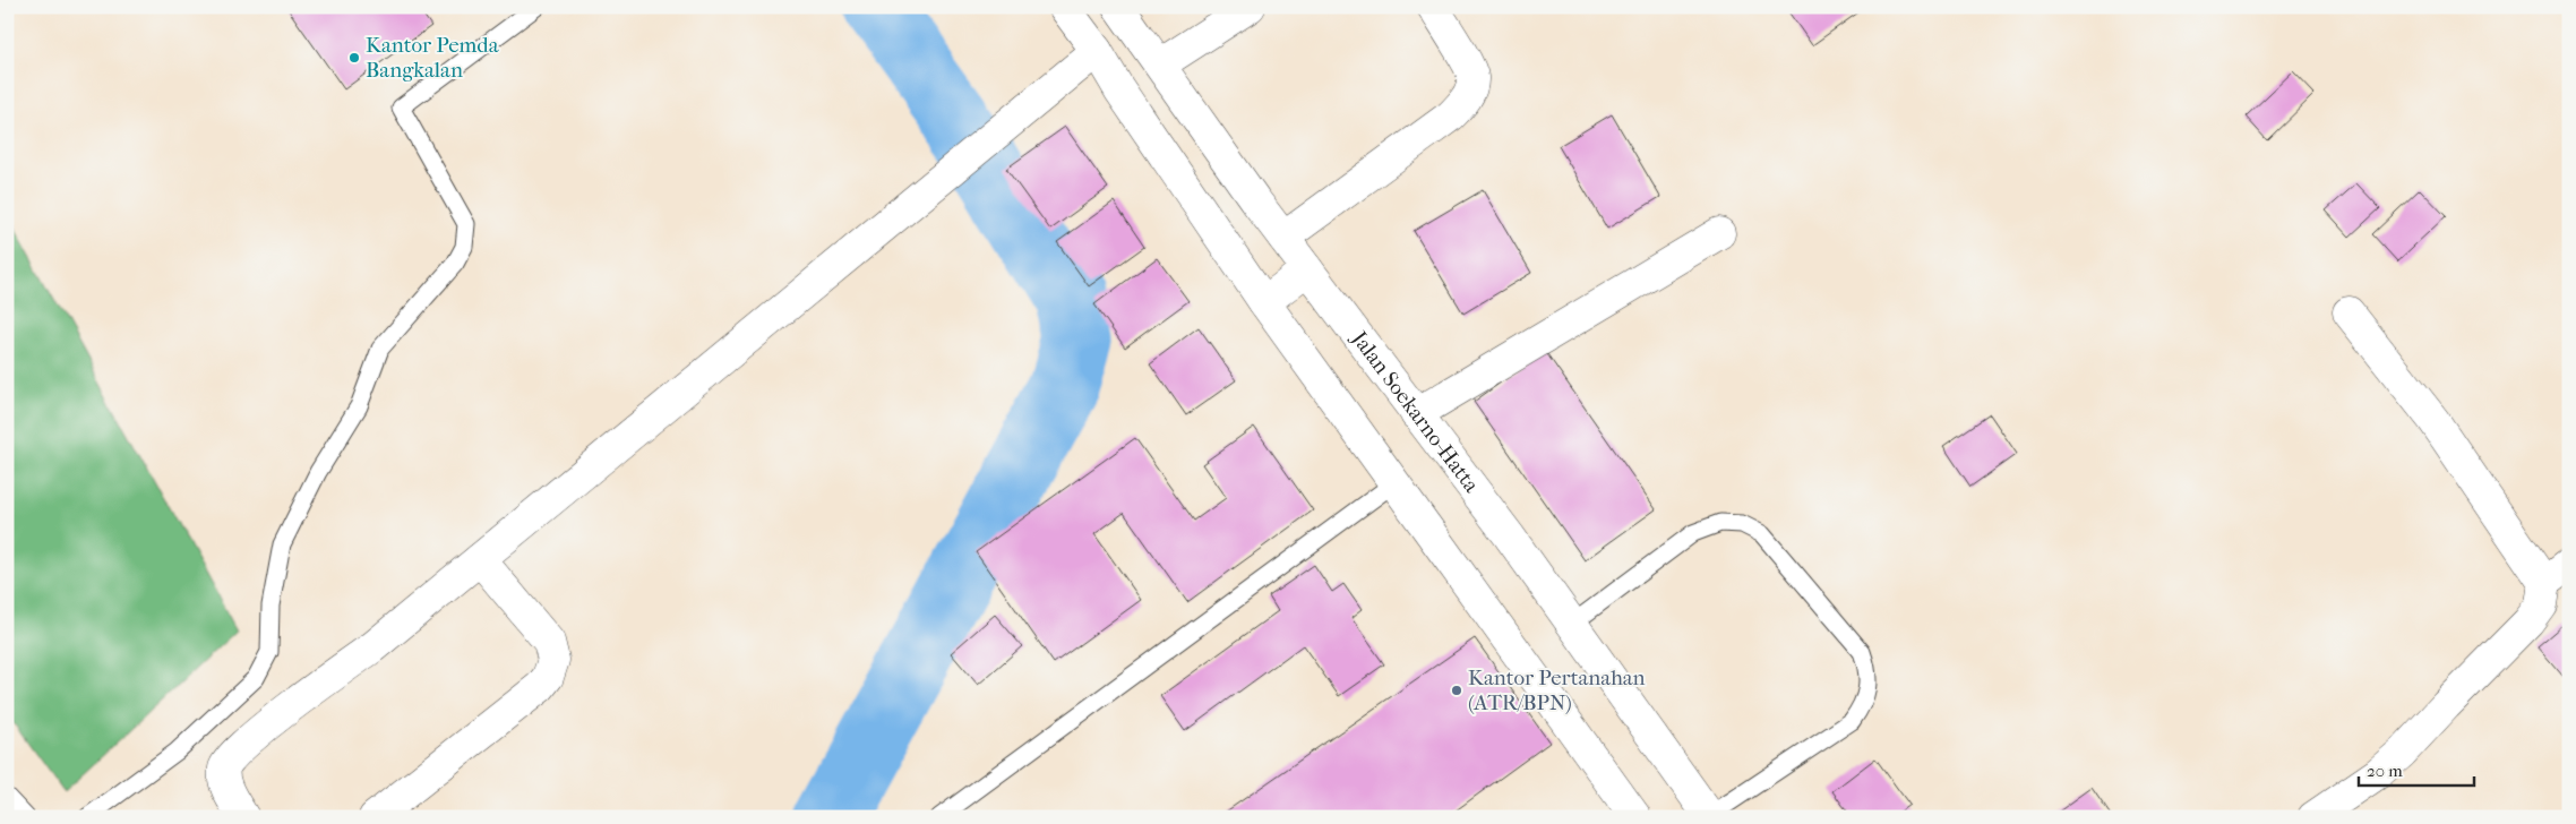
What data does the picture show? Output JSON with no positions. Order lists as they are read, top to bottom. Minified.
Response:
{"streets":{"street":["Jalan Soekarno-Hatta"]},"places":["Kantor Pemda Bangkalan","Kantor Pertanahan (ATR/BPN)"],"scale_bar":"20 m"}
